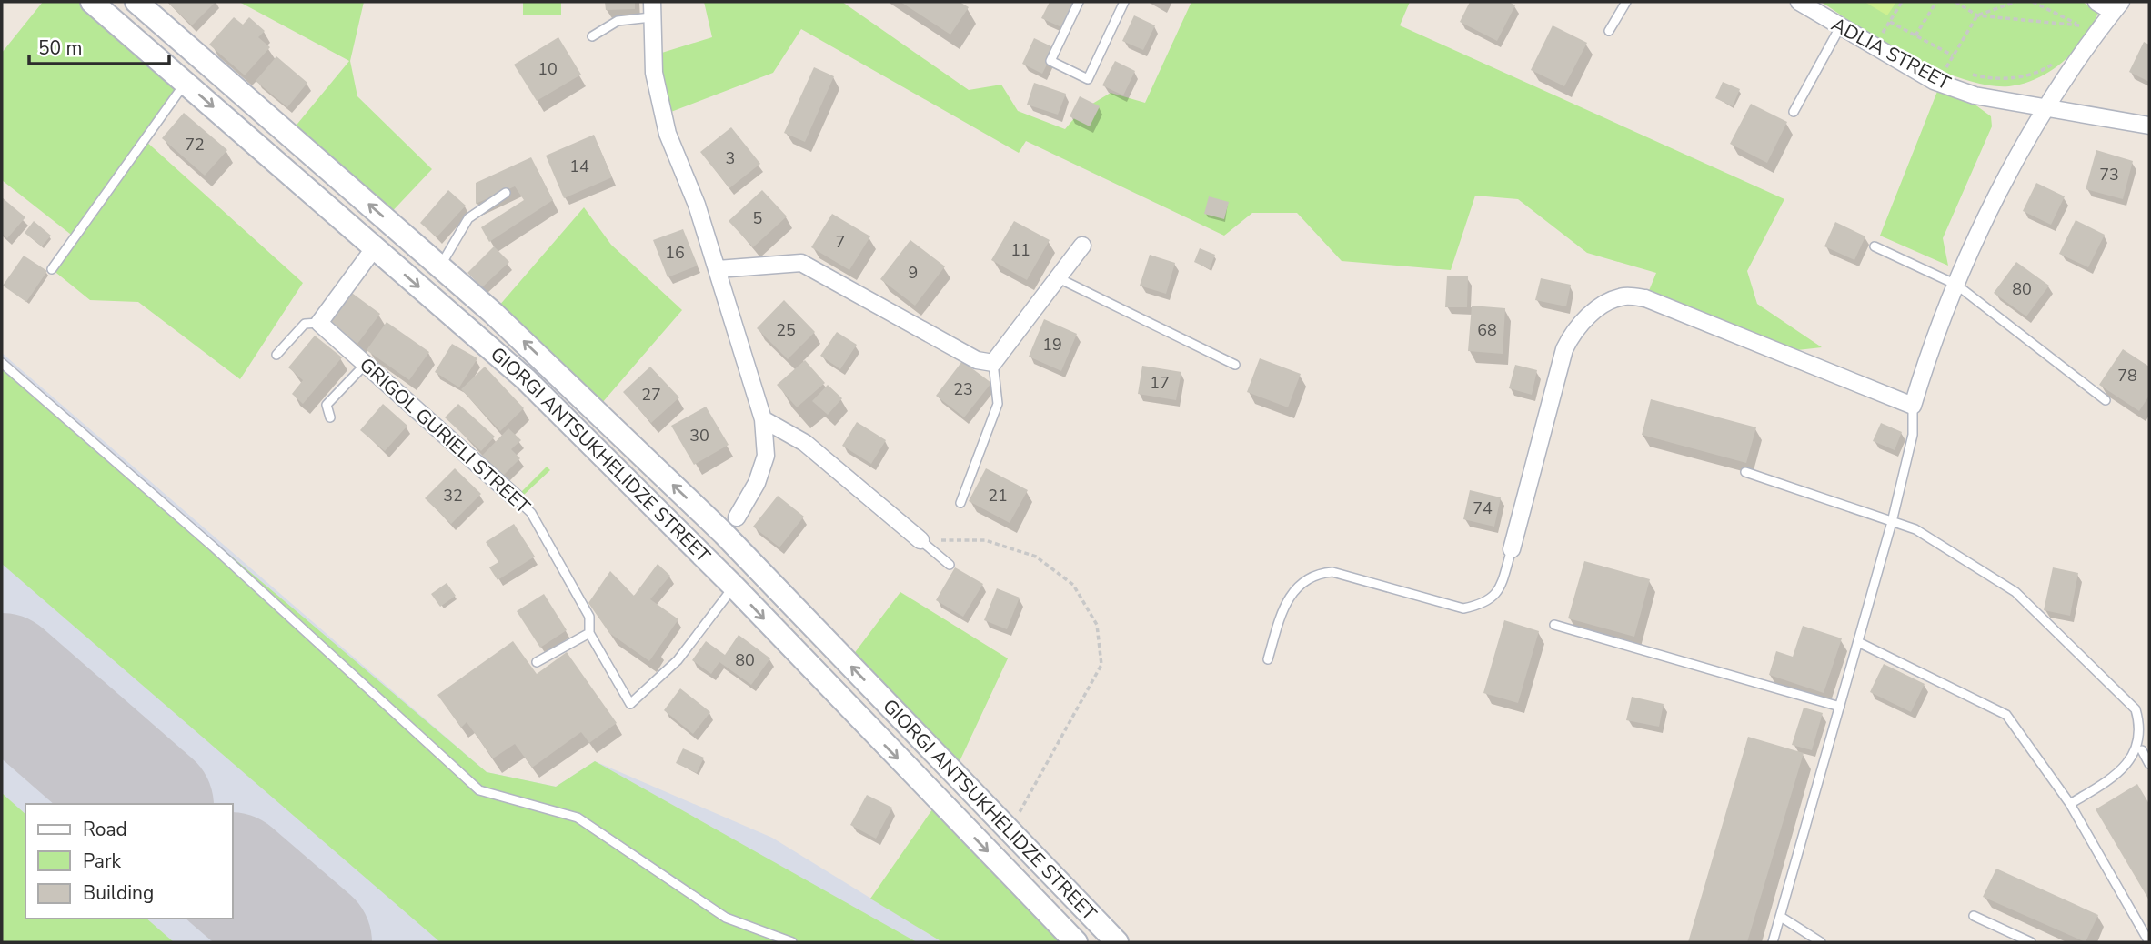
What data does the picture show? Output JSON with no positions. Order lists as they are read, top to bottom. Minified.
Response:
{"streets":{"main road":["GIORGI ANTSUKHELIDZE STREET"],"street":["ADLIA STREET","GRIGOL GURIELI STREET"]},"crossings":[["GRIGOL GURIELI STREET","GIORGI ANTSUKHELIDZE STREET"]],"house_numbers":["10","72","3","14","73","5","7","11","16","9","80","25","68","19","78","17","23","27","30","32","21","74","80"],"legend":["Road","Park","Building"],"scale_bar":"50 m"}
